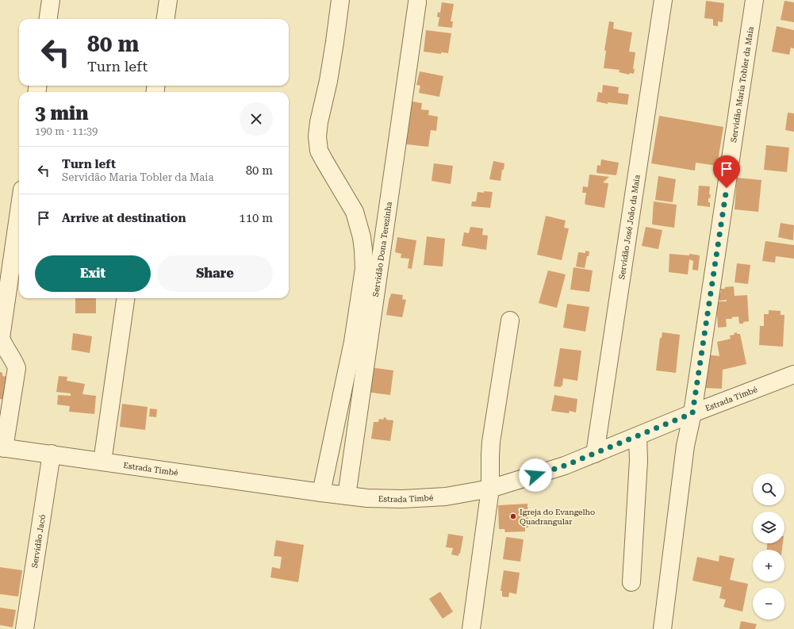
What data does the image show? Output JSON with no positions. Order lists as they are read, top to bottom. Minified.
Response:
{"streets":{"street":["Servidão Maria Tobler da Maia","Servidão José João da Maia","Servidão Dona Terezinha","Estrada Timbé","Servidão Jacó"]},"crossings":[["Servidão Maria Tobler da Maia","Estrada Timbé"],["Servidão José João da Maia","Estrada Timbé"],["Servidão Dona Terezinha","Estrada Timbé"],["Estrada Timbé","Servidão Jacó"]],"places":["Igreja do Evangelho Quadrangular"],"page":{"turn":["80 m","Turn left"],"heading":["3 min","190 m · 11:39"],"list":[{"name":"Turn left","note":"Servidão Maria Tobler da Maia","value":"80 m"},{"name":"Arrive at destination","value":"110 m"}],"buttons":["Exit","Share"],"map_buttons":["+","−"]}}
